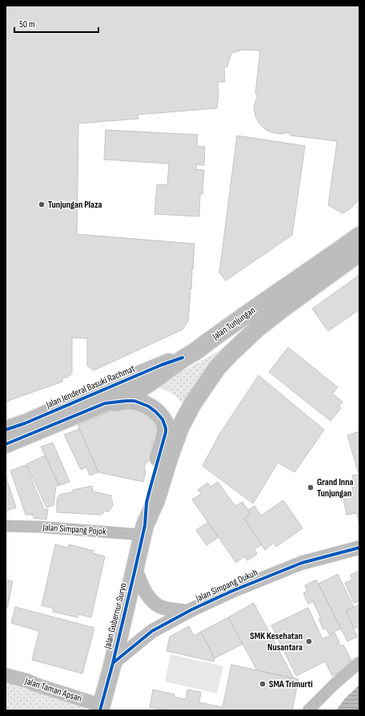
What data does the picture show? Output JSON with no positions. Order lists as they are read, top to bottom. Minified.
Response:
{"streets":{"main road":["Jalan Tunjungan","Jalan Jenderal Basuki Rachmat","Jalan Gubernur Suryo"],"street":["Jalan Simpang Pojok","Jalan Simpang Dukuh","Jalan Taman Apsari"]},"crossings":[["Jalan Tunjungan","Jalan Jenderal Basuki Rachmat"],["Jalan Tunjungan","Jalan Gubernur Suryo"],["Jalan Simpang Pojok","Jalan Gubernur Suryo"],["Jalan Simpang Dukuh","Jalan Gubernur Suryo"],["Jalan Gubernur Suryo","Jalan Taman Apsari"]],"places":["Tunjungan Plaza","Grand Inna Tunjungan","SMK Kesehatan Nusantara","SMA Trimurti"],"scale_bar":"50 m"}
